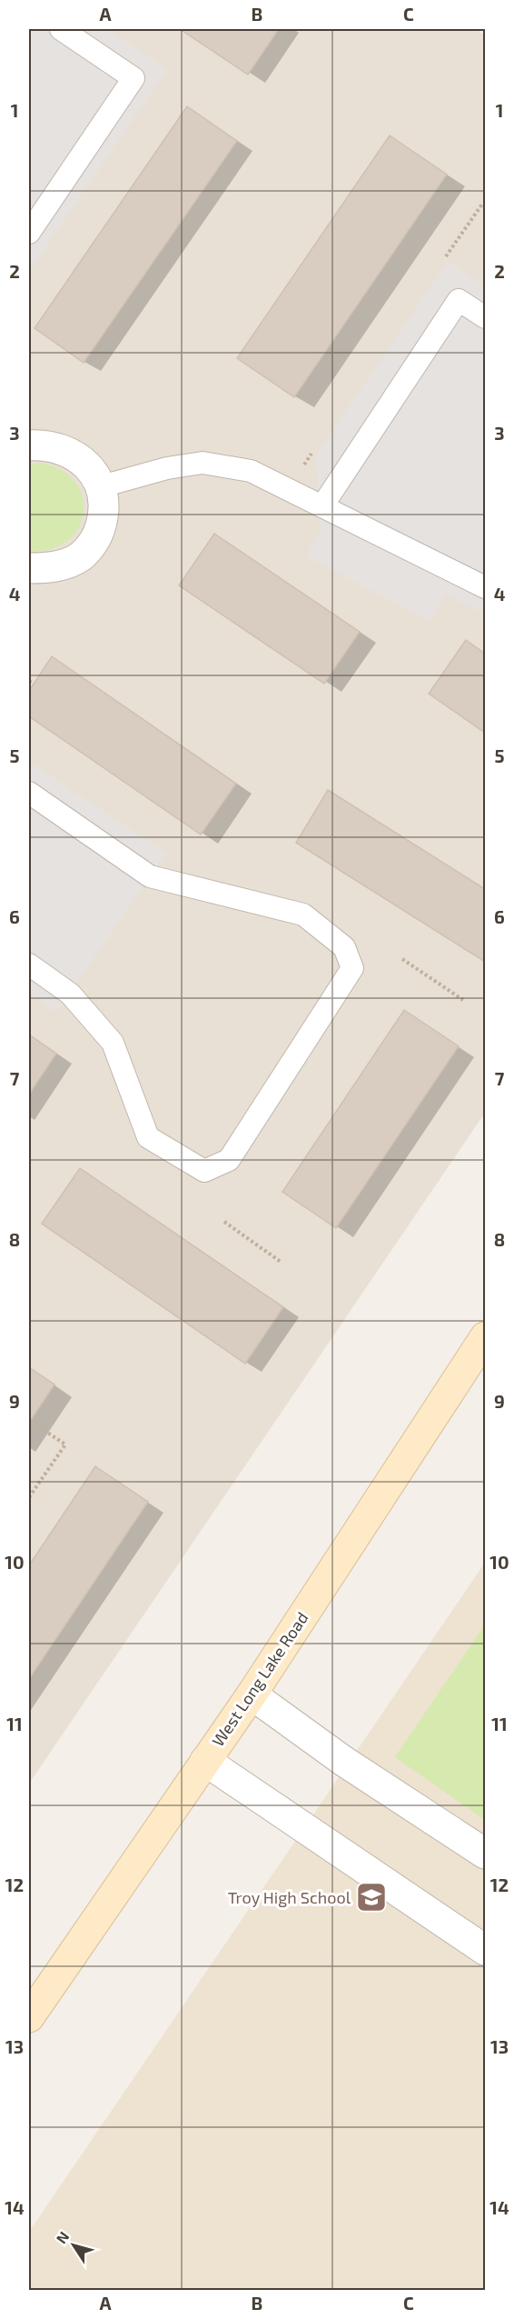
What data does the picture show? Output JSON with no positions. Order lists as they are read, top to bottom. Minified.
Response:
{"streets":{"main road":["West Long Lake Road"]},"places":{"school or university":["Troy High School"]},"north":"top left","grid":{"columns":["A","B","C"],"rows":["1","2","3","4","5","6","7","8","9","10","11","12","13","14"]}}
